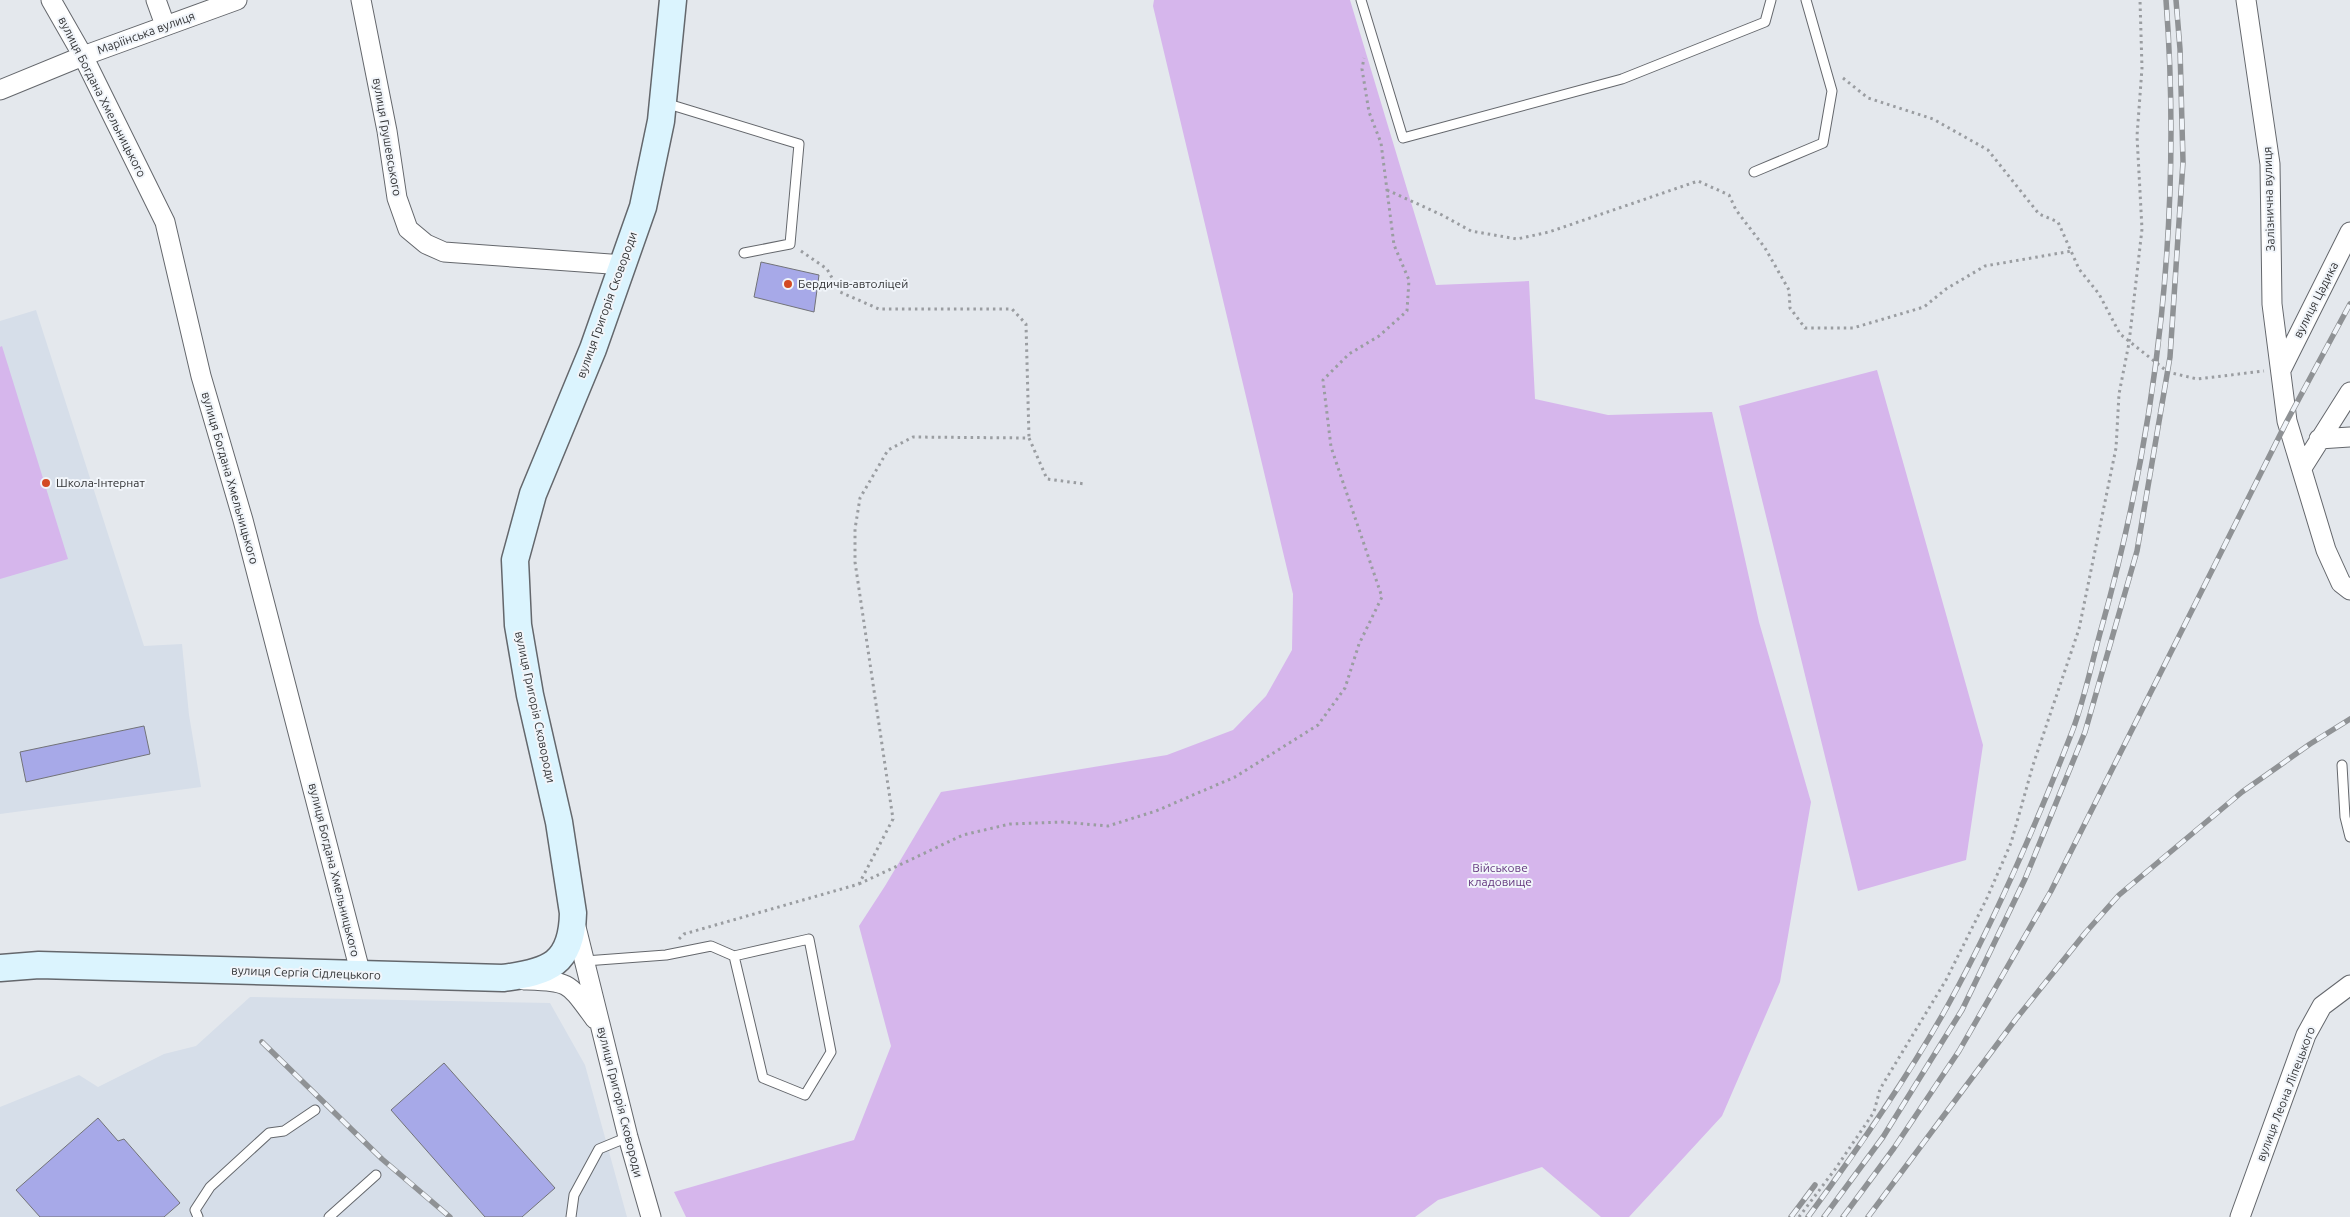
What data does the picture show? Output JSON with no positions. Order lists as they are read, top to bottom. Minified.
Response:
{"streets":{"main road":["вулиця Григорія Сковороди","вулиця Сергія Сідлецького"],"street":["Маріїнська вулиця","вулиця Богдана Хмельницького","вулиця Грушевського","Залізнична вулиця","вулиця Цадика","вулиця Леона Ліпецького"]},"crossings":[["Маріїнська вулиця","вулиця Богдана Хмельницького"],["вулиця Богдана Хмельницького","вулиця Сергія Сідлецького"],["вулиця Грушевського","вулиця Григорія Сковороди"],["Залізнична вулиця","вулиця Цадика"],["вулиця Григорія Сковороди","вулиця Сергія Сідлецького"]],"parks":["Військове кладовище"],"places":["Бердичів-автоліцей","Школа-Інтернат"]}
